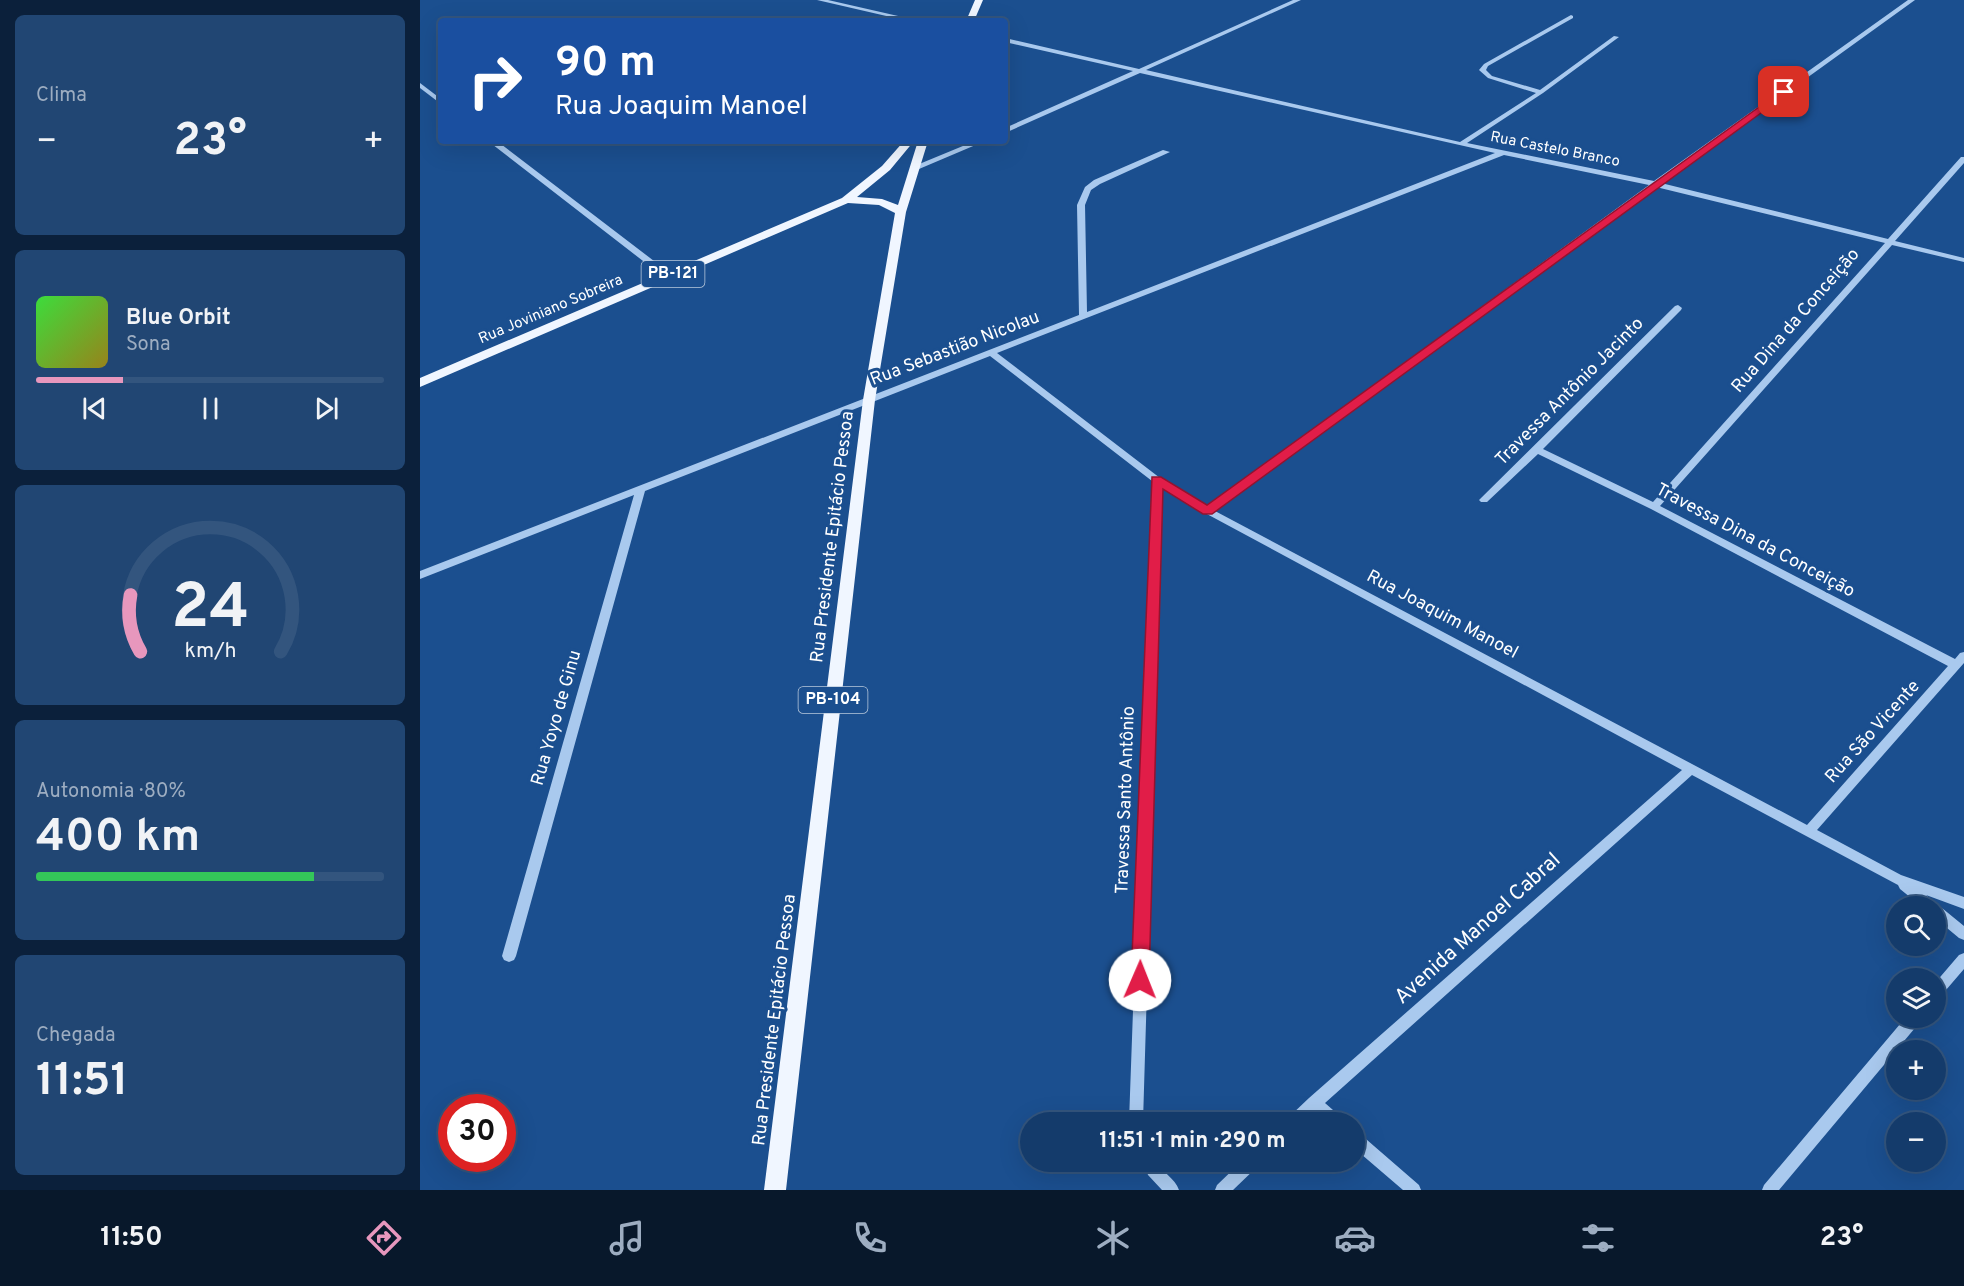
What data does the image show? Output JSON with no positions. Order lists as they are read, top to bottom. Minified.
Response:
{"streets":{"main road":["PB-121","Rua Joviniano Sobreira","Rua Presidente Epitácio Pessoa","PB-104"],"street":["Rua Castelo Branco","Rua Dina da Conceição","Rua Sebastião Nicolau","Travessa Antônio Jacinto","Travessa Dina da Conceição","Rua Joaquim Manoel","Rua Yoyo de Ginu","Rua São Vicente","Travessa Santo Antônio","Avenida Manoel Cabral"]},"crossings":[["Rua Castelo Branco","Rua Dina da Conceição"],["Rua Castelo Branco","Rua Sebastião Nicolau"],["Rua Dina da Conceição","Travessa Dina da Conceição"],["Rua Sebastião Nicolau","Rua Presidente Epitácio Pessoa"],["Rua Sebastião Nicolau","Rua Joaquim Manoel"],["Rua Sebastião Nicolau","Rua Yoyo de Ginu"],["Travessa Antônio Jacinto","Travessa Dina da Conceição"],["Rua Presidente Epitácio Pessoa","PB-104"],["Travessa Dina da Conceição","Rua São Vicente"],["Rua Joaquim Manoel","Rua São Vicente"],["Rua Joaquim Manoel","Travessa Santo Antônio"],["Rua Joaquim Manoel","Avenida Manoel Cabral"]],"page":{"tile":["Clima",["Autonomia · 80%","400 km"],["Chegada","11:51"]],"turn":["90 m","Rua Joaquim Manoel"],"heat":["−","23°","+"],"song":["Blue Orbit","Sona"],"map_buttons":["+","−"],"limit":"30","trip":"11:51 · 1 min · 290 m","tabs":["11:50","23°"],"gauge":["24","km/h"]}}
